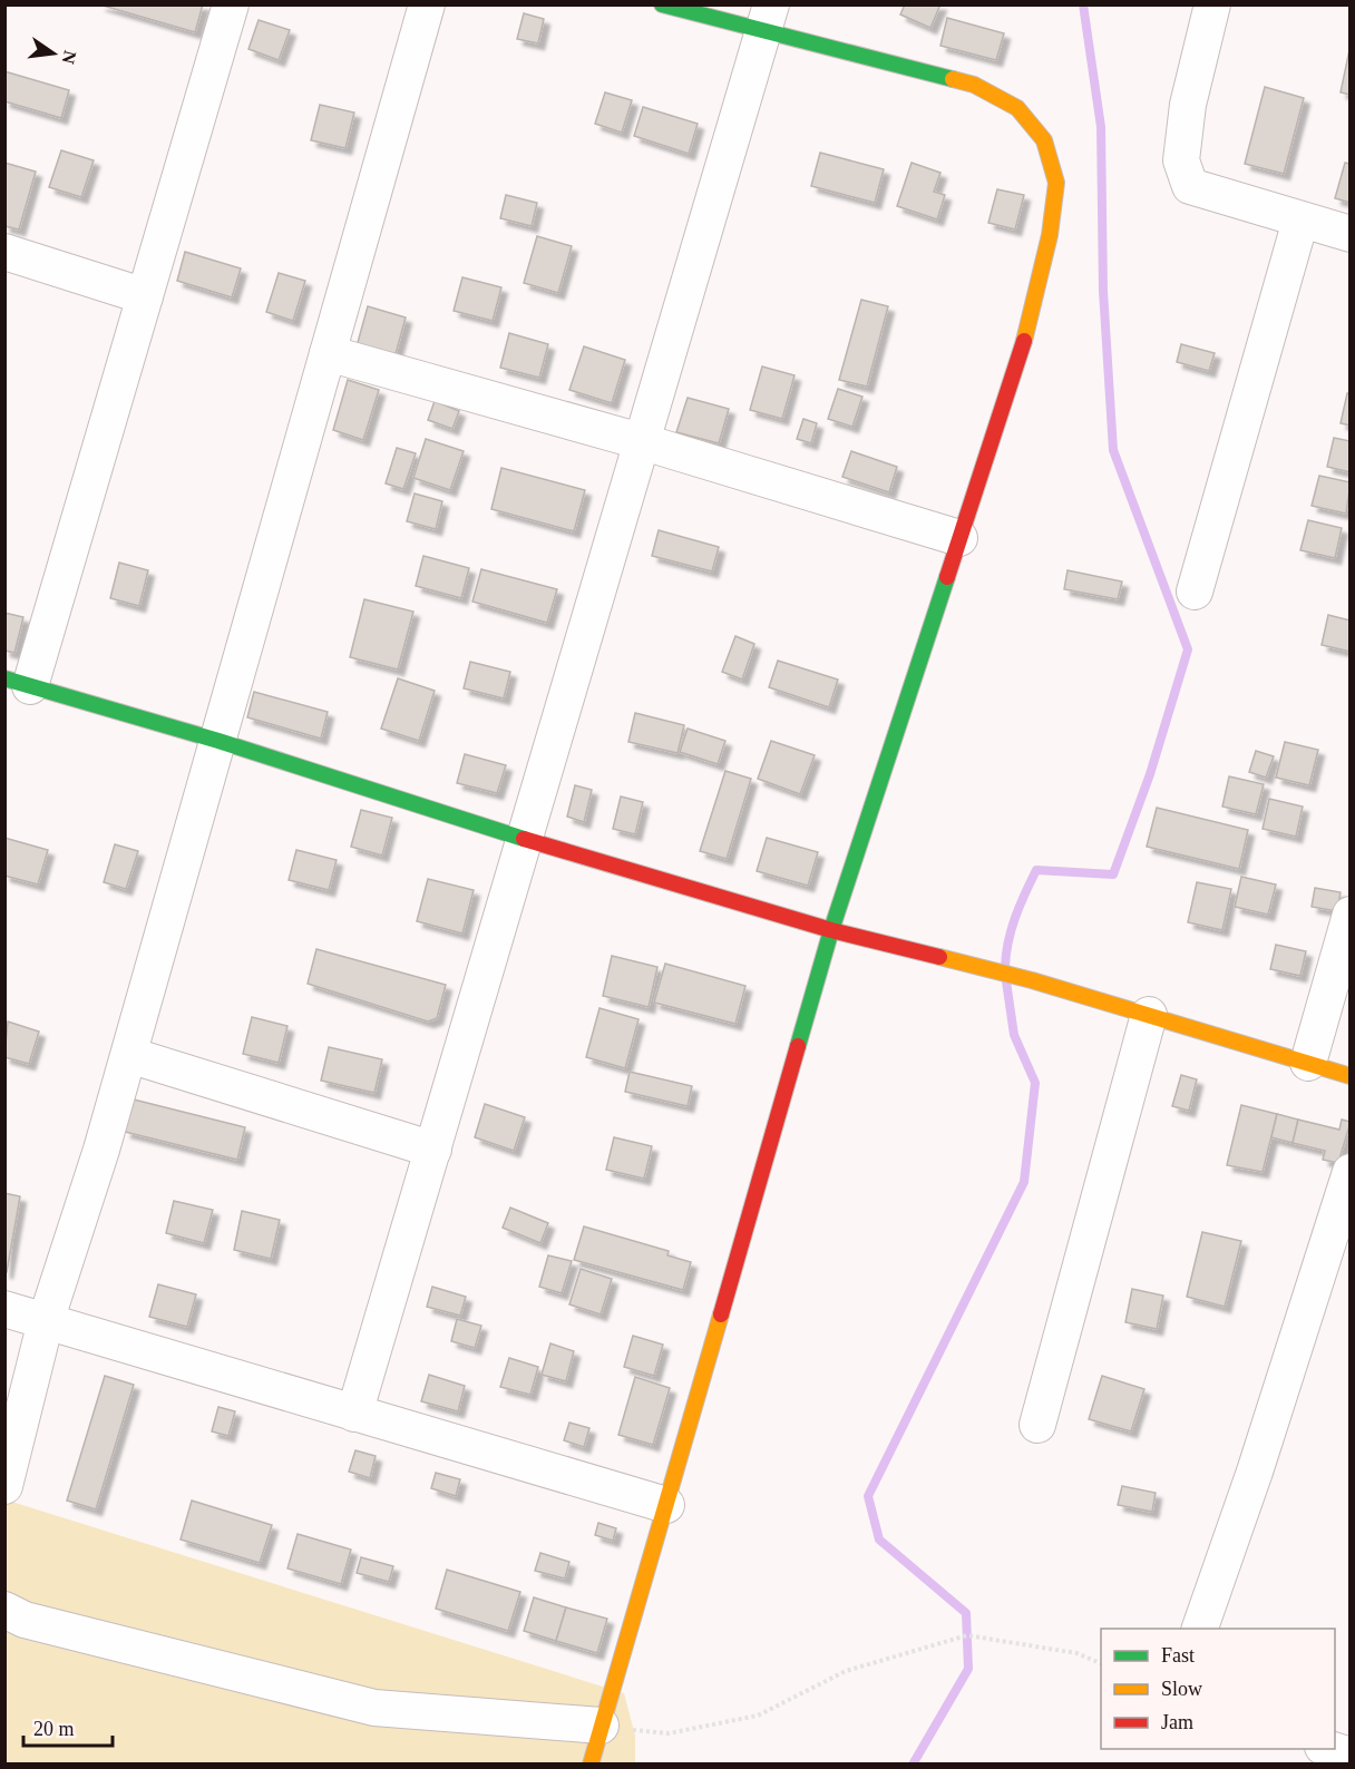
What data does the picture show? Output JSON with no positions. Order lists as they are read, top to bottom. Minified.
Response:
{"legend":["Fast","Slow","Jam"],"scale_bar":"20 m","north":"right"}
